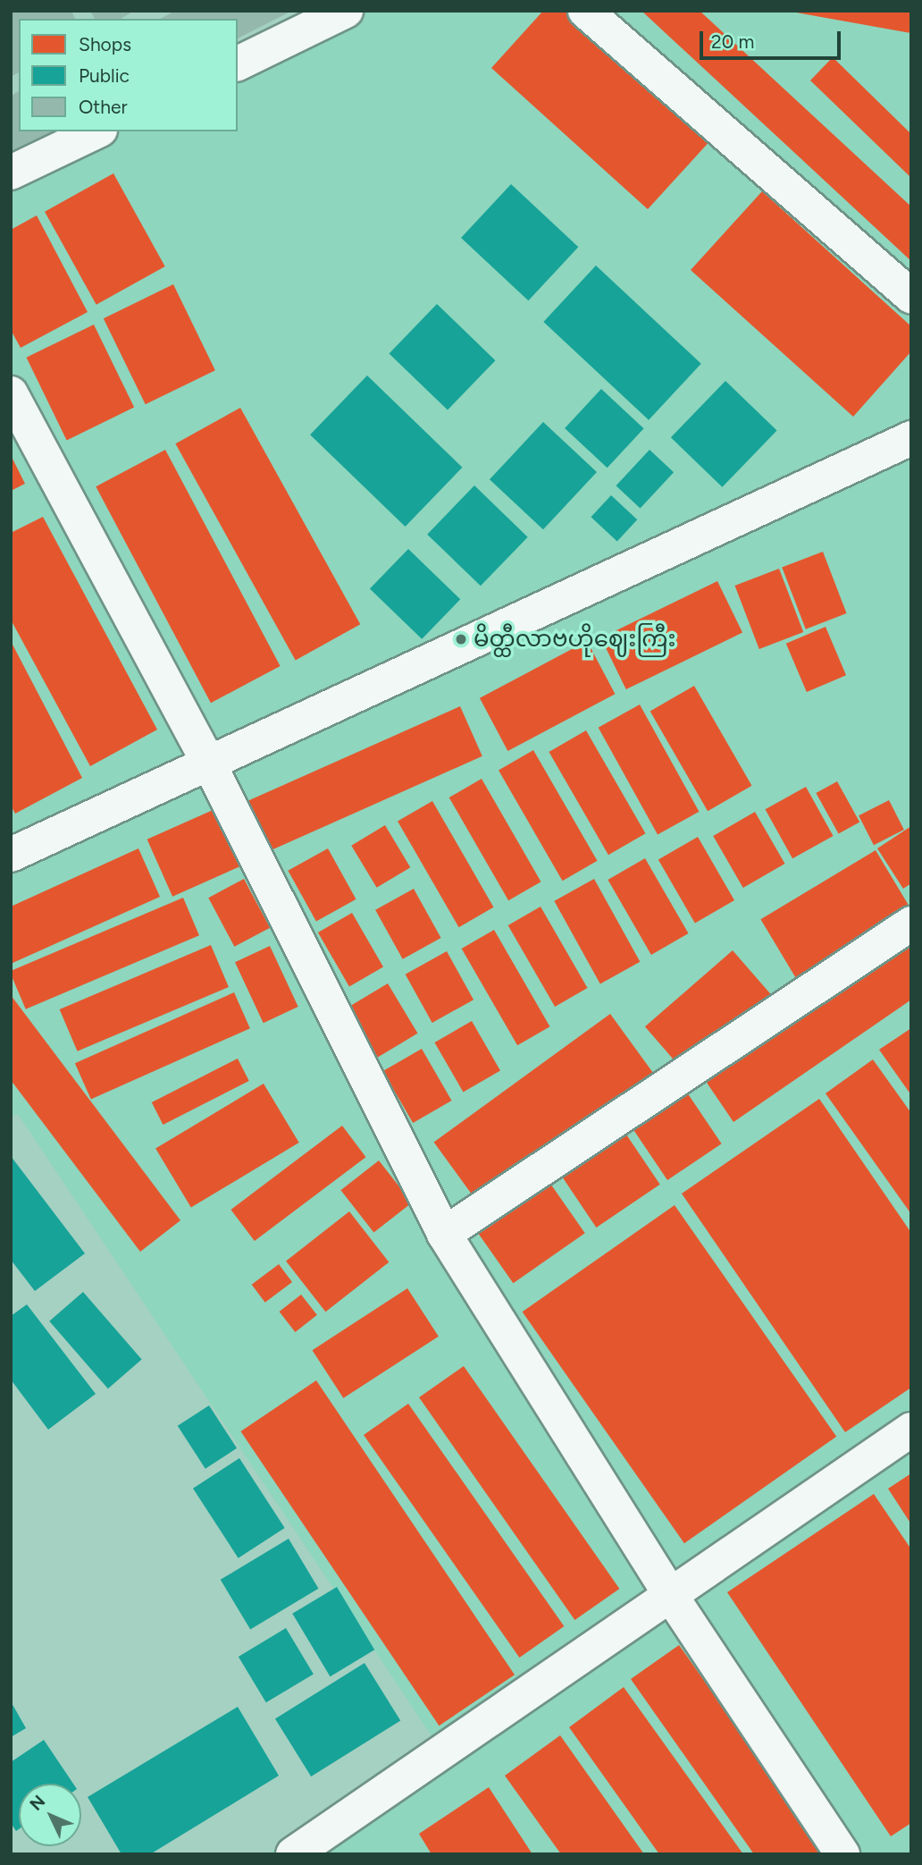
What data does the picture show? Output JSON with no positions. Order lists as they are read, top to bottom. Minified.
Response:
{"places":["မိတ္ထီလာဗဟိုဈေးကြီး"],"legend":["Shops","Public","Other"],"scale_bar":"20 m","north":"top left"}
